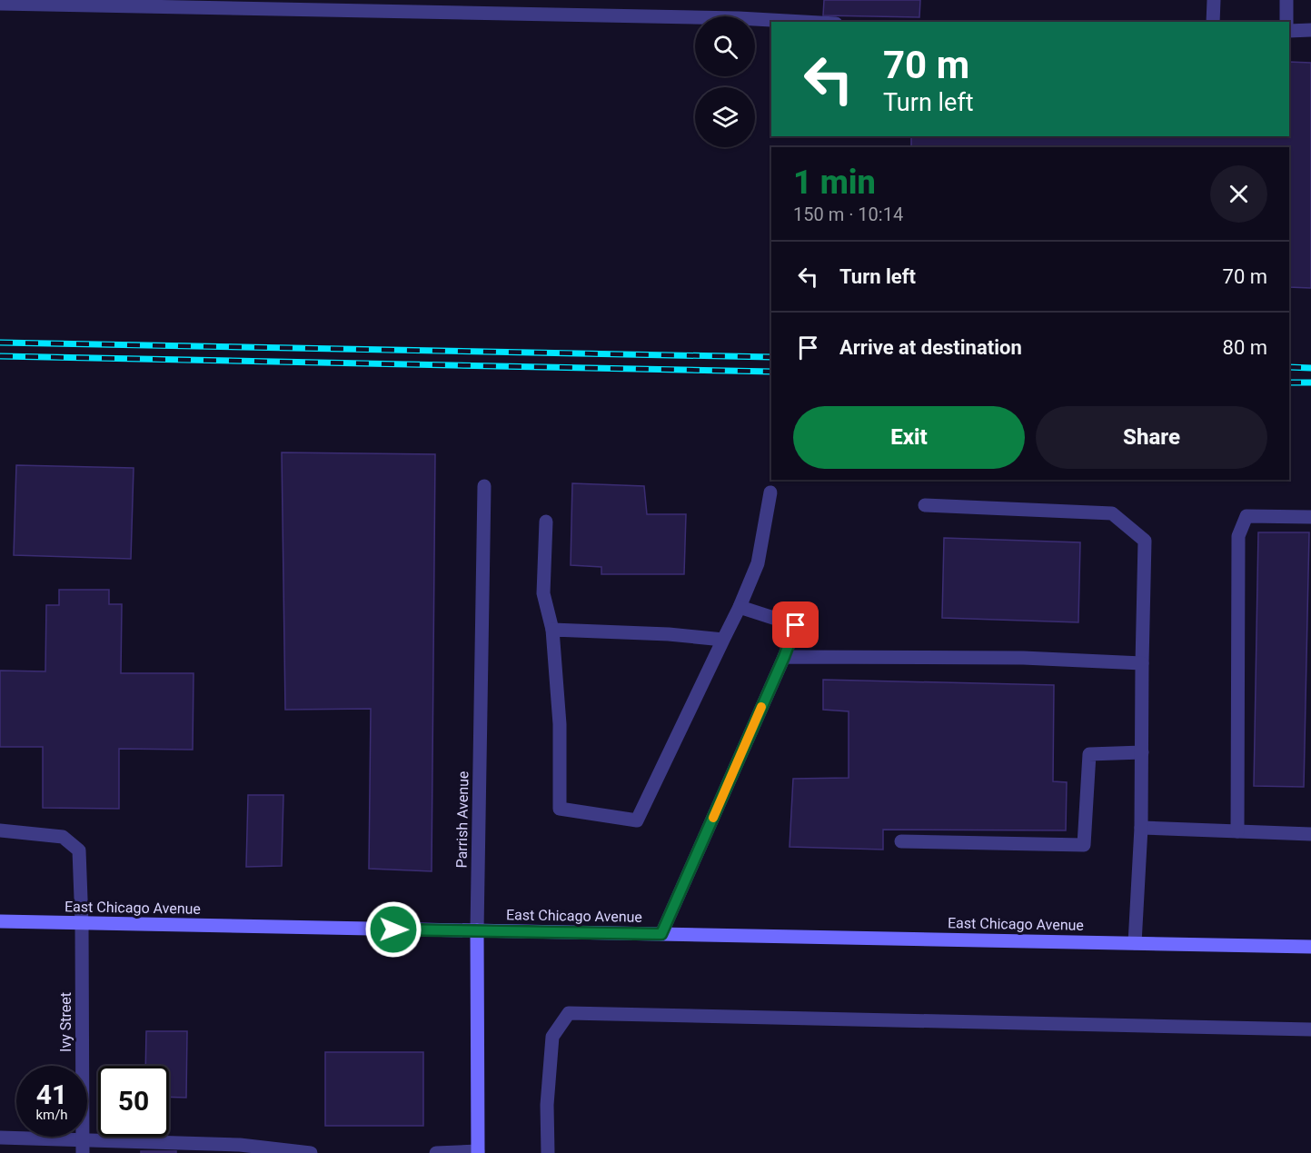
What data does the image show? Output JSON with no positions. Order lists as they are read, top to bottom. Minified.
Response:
{"streets":{"main road":["Parrish Avenue","East Chicago Avenue"],"street":["Ivy Street"]},"crossings":[["Parrish Avenue","East Chicago Avenue"],["East Chicago Avenue","Ivy Street"]],"page":{"turn":["70 m","Turn left"],"heading":["1 min","150 m · 10:14"],"list":[{"name":"Turn left","value":"70 m"},{"name":"Arrive at destination","value":"80 m"}],"buttons":["Exit","Share"],"speed":"41 km/h","limit":"50"}}
